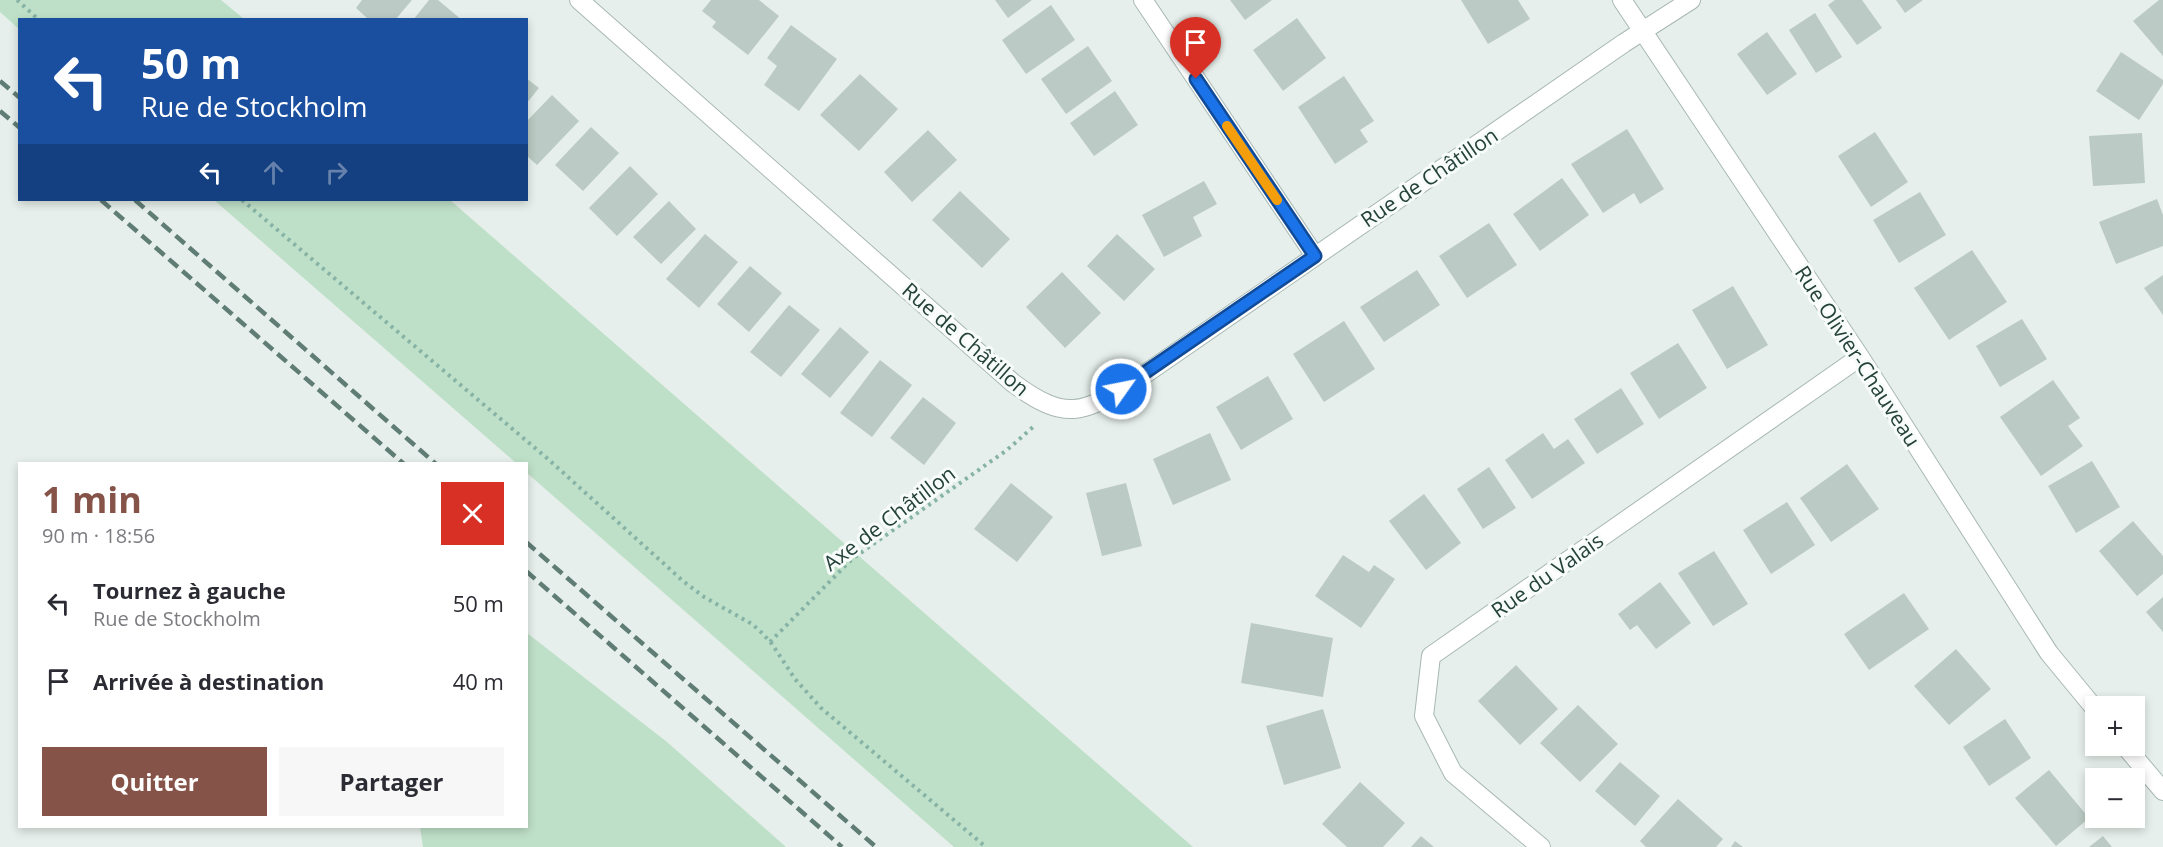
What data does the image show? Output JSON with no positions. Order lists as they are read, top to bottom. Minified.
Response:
{"streets":{"street":["Rue de Châtillon","Rue Olivier-Chauveau","Rue du Valais"],"path":["Axe de Châtillon"]},"crossings":[["Rue de Châtillon","Rue Olivier-Chauveau"],["Rue Olivier-Chauveau","Rue du Valais"]],"page":{"turn":["50 m","Rue de Stockholm"],"heading":["1 min","90 m · 18:56"],"list":[{"name":"Tournez à gauche","note":"Rue de Stockholm","value":"50 m"},{"name":"Arrivée à destination","value":"40 m"}],"map_buttons":["+","−"],"buttons":["Quitter","Partager"]}}
